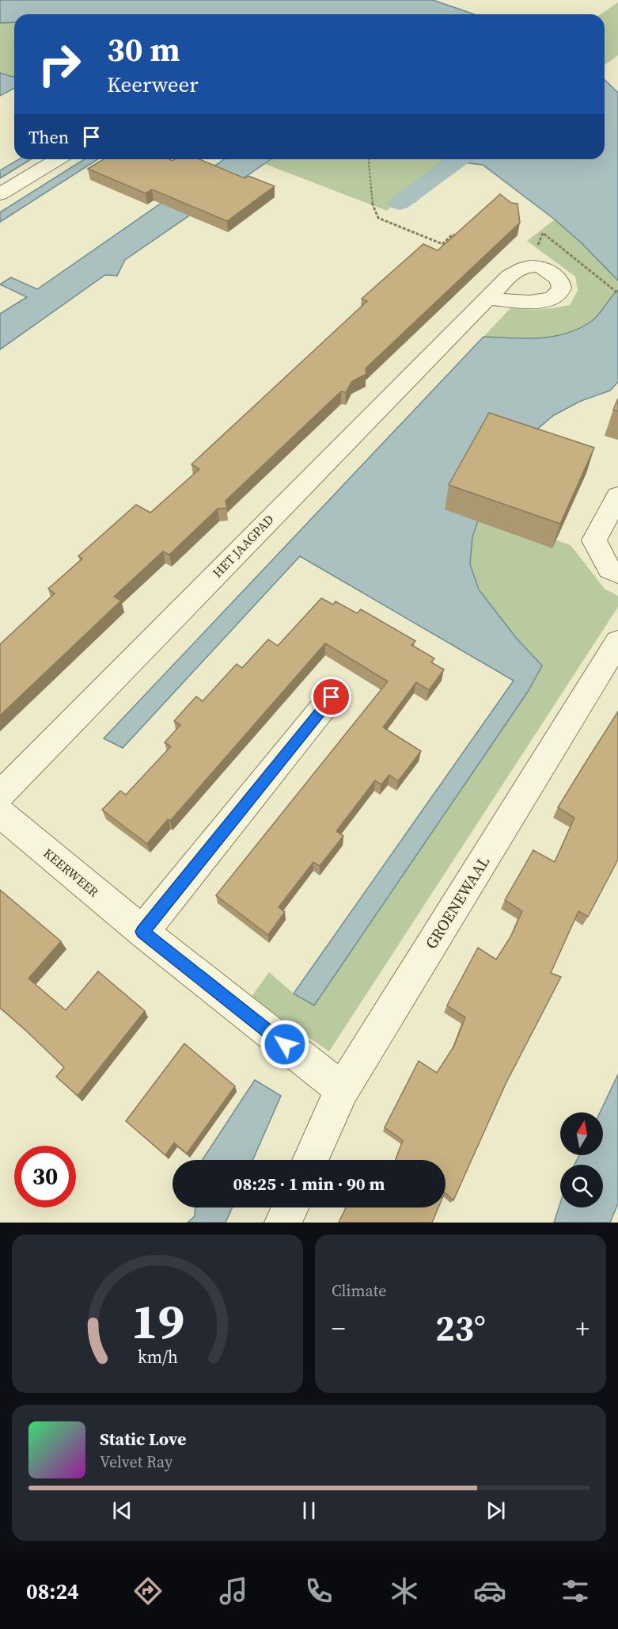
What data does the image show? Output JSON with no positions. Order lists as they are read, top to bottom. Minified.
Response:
{"streets":{"street":["HET JAAGPAD","KEERWEER","GROENEWAAL"]},"crossings":[["KEERWEER","GROENEWAAL"]],"north":"top","page":{"turn":["30 m","Keerweer"],"then":"Then","limit":"30","trip":"08:25 · 1 min · 90 m","tile":"Climate","heat":["−","23°","+"],"song":["Static Love","Velvet Ray"],"tabs":"08:24","gauge":["19","km/h"]}}
